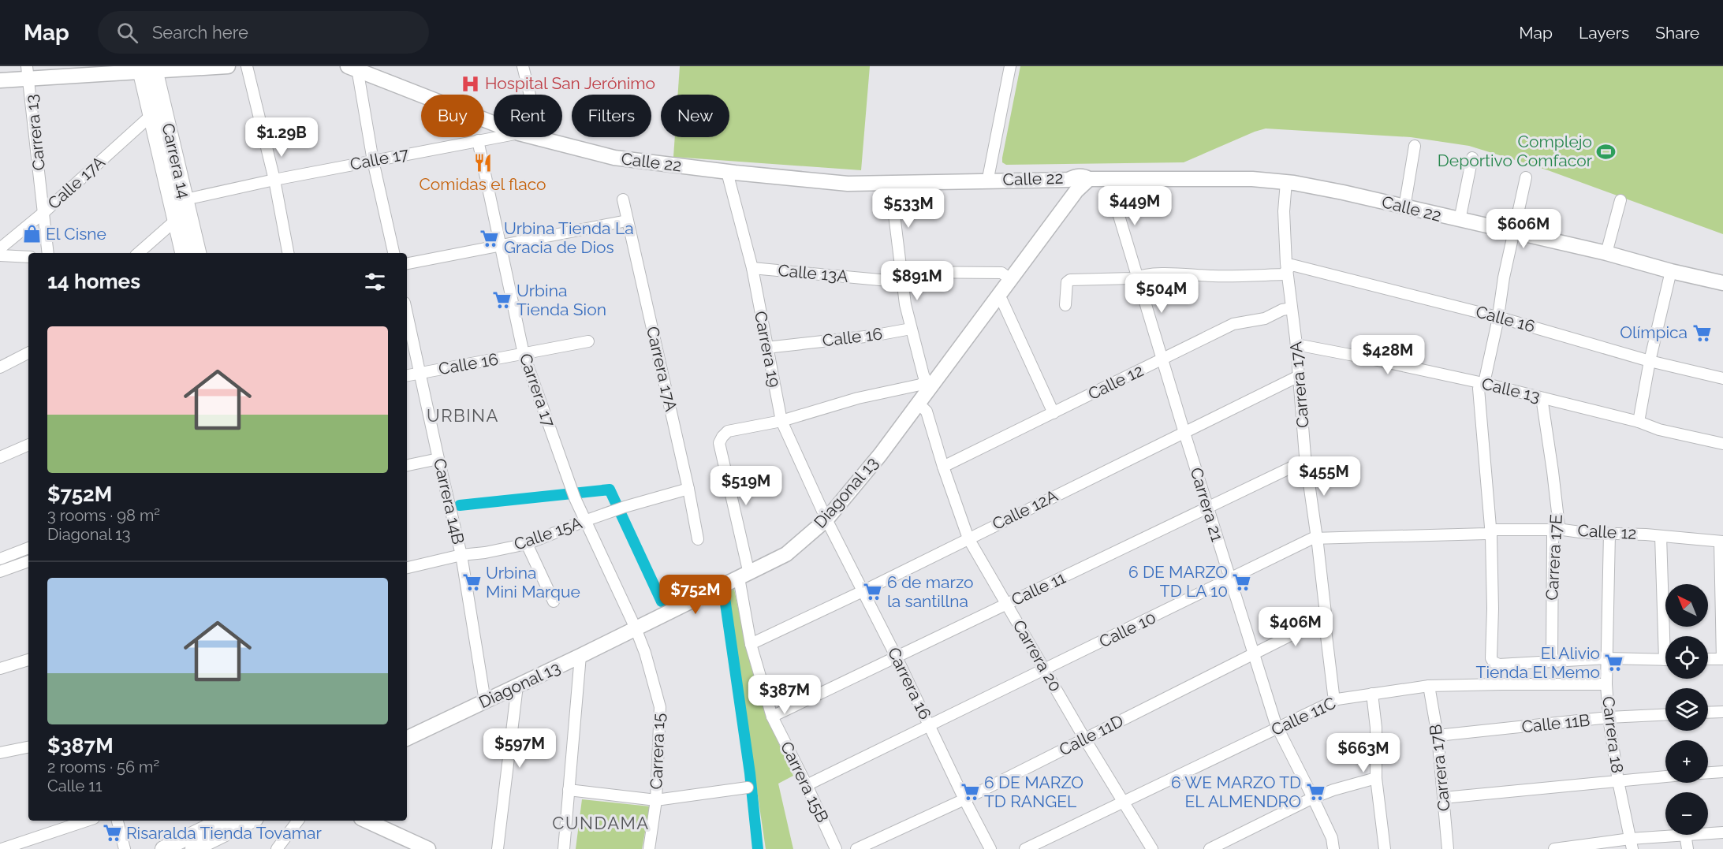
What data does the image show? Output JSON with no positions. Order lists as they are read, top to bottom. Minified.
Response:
{"streets":{"main road":["Carrera 14"],"street":["Carrera 13","Calle 17","Calle 22","Calle 17A","Calle 13A","Calle 16","Carrera 19","Carrera 17A","Calle 12","Carrera 17","Calle 13","Diagonal 13","Carrera 14B","Carrera 21","Calle 12A","Calle 15A","Carrera 17E","Calle 11","Calle 10","Carrera 20","Carrera 16","Calle 11C","Calle 11B","Carrera 18","Calle 11D","Carrera 15","Carrera 17B","Carrera 15B"]},"crossings":[["Carrera 13","Calle 17A"],["Calle 17","Carrera 14"],["Calle 17","Carrera 17"],["Carrera 14","Calle 17A"],["Calle 22","Carrera 19"],["Calle 22","Carrera 17A"],["Calle 22","Diagonal 13"],["Calle 22","Carrera 21"],["Calle 13A","Carrera 19"],["Calle 13A","Diagonal 13"],["Calle 16","Carrera 19"],["Calle 16","Carrera 17A"],["Calle 16","Carrera 17"],["Calle 16","Carrera 14B"],["Carrera 19","Diagonal 13"],["Carrera 19","Carrera 16"],["Carrera 17A","Calle 12"],["Carrera 17A","Calle 13"],["Carrera 17A","Calle 12A"],["Carrera 17A","Calle 15A"],["Carrera 17A","Calle 11"],["Carrera 17A","Calle 10"],["Carrera 17A","Calle 11C"],["Carrera 17A","Calle 11D"],["Calle 12","Carrera 21"],["Calle 12","Carrera 17E"],["Calle 12","Calle 10"],["Calle 12","Carrera 20"],["Calle 12","Carrera 18"],["Carrera 17","Diagonal 13"],["Carrera 17","Calle 15A"],["Carrera 17","Carrera 15"],["Calle 13","Carrera 17E"],["Diagonal 13","Carrera 14B"],["Diagonal 13","Carrera 20"],["Diagonal 13","Carrera 16"],["Diagonal 13","Carrera 15"],["Diagonal 13","Carrera 15B"],["Carrera 14B","Calle 15A"],["Carrera 21","Calle 12A"],["Carrera 21","Calle 11"],["Carrera 21","Calle 10"],["Carrera 21","Calle 11C"],["Carrera 21","Calle 11D"],["Calle 12A","Carrera 20"],["Calle 12A","Carrera 16"],["Calle 12A","Carrera 15B"],["Calle 11","Carrera 20"],["Calle 11","Carrera 16"],["Calle 11","Carrera 15B"],["Calle 10","Carrera 20"],["Calle 10","Carrera 16"],["Calle 10","Carrera 15B"],["Carrera 20","Calle 11C"],["Carrera 20","Calle 11D"],["Carrera 16","Calle 11D"],["Calle 11C","Carrera 18"],["Calle 11C","Carrera 17B"],["Calle 11B","Carrera 18"],["Calle 11B","Carrera 17B"]],"districts":["URBINA","CUNDAMA"],"places":{"hospital":["Hospital San Jerónimo"],"sports":["Complejo Deportivo Comfacor"],"restaurant":["Comidas el flaco"],"shop":["El Cisne"],"supermarket":["Urbina Tienda La Gracia de Dios","Urbina Tienda Sion","Olímpica","6 DE MARZO TD LA 10","Urbina Mini Marque","6 de marzo la santillna","El Alivio Tienda El Memo","6 DE MARZO TD RANGEL","6 WE MARZO TD EL ALMENDRO","Risaralda Tienda Tovamar"]},"north":"top left","page":{"header":"Map","search":"Search here","nav":["Map","Layers","Share"],"chip":["Buy","Rent","Filters","New"],"price":["$1.29B","$449M","$533M","$606M","$891M","$504M","$428M","$455M","$519M","$752M","$406M","$387M","$597M","$663M"],"heading":"14 homes","list":[{"name":"$752M","note":"3 rooms · 98 m² · Diagonal 13"},{"name":"$387M","note":"2 rooms · 56 m² · Calle 11"}],"map_buttons":["+","−"]}}
